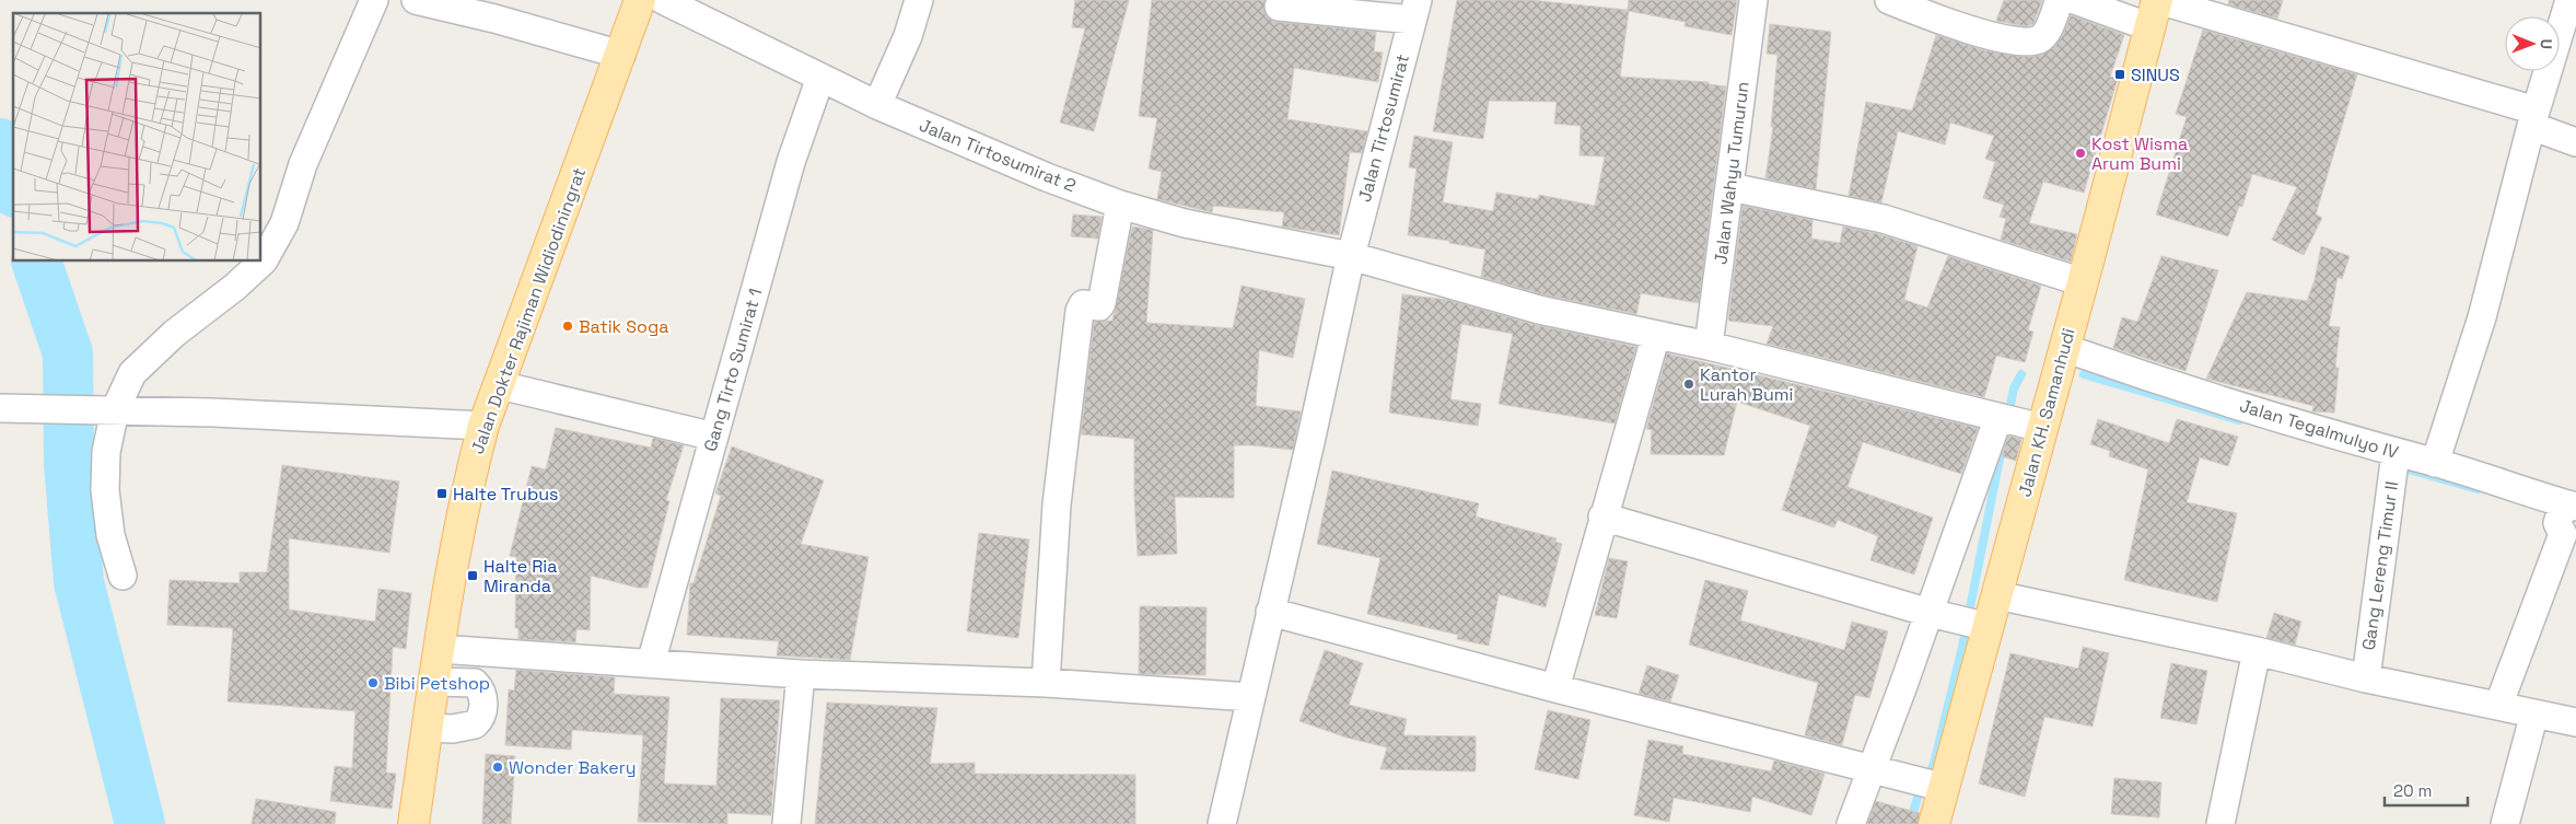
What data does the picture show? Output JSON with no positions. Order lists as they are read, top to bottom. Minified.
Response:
{"streets":{"main road":["Jalan Dokter Rajiman Widiodiningrat","Jalan KH. Samanhudi"],"street":["Jalan Tirtosumirat","Jalan Tirtosumirat 2","Jalan Wahyu Tumurun","Gang Tirto Sumirat 1","Jalan Tegalmulyo IV","Gang Lereng Timur II"]},"crossings":[["Jalan Tirtosumirat","Jalan Tirtosumirat 2"],["Jalan Tirtosumirat 2","Jalan Wahyu Tumurun"],["Jalan Tirtosumirat 2","Gang Tirto Sumirat 1"],["Jalan Tirtosumirat 2","Jalan KH. Samanhudi"],["Jalan KH. Samanhudi","Jalan Tegalmulyo IV"],["Jalan Tegalmulyo IV","Gang Lereng Timur II"]],"places":{"transit":["SINUS","Halte Trubus","Halte Ria Miranda"],"other":["Kost Wisma Arum Bumi","Batik Soga","Kantor Lurah Bumi","Bibi Petshop","Wonder Bakery"]},"scale_bar":"20 m","north":"right"}
